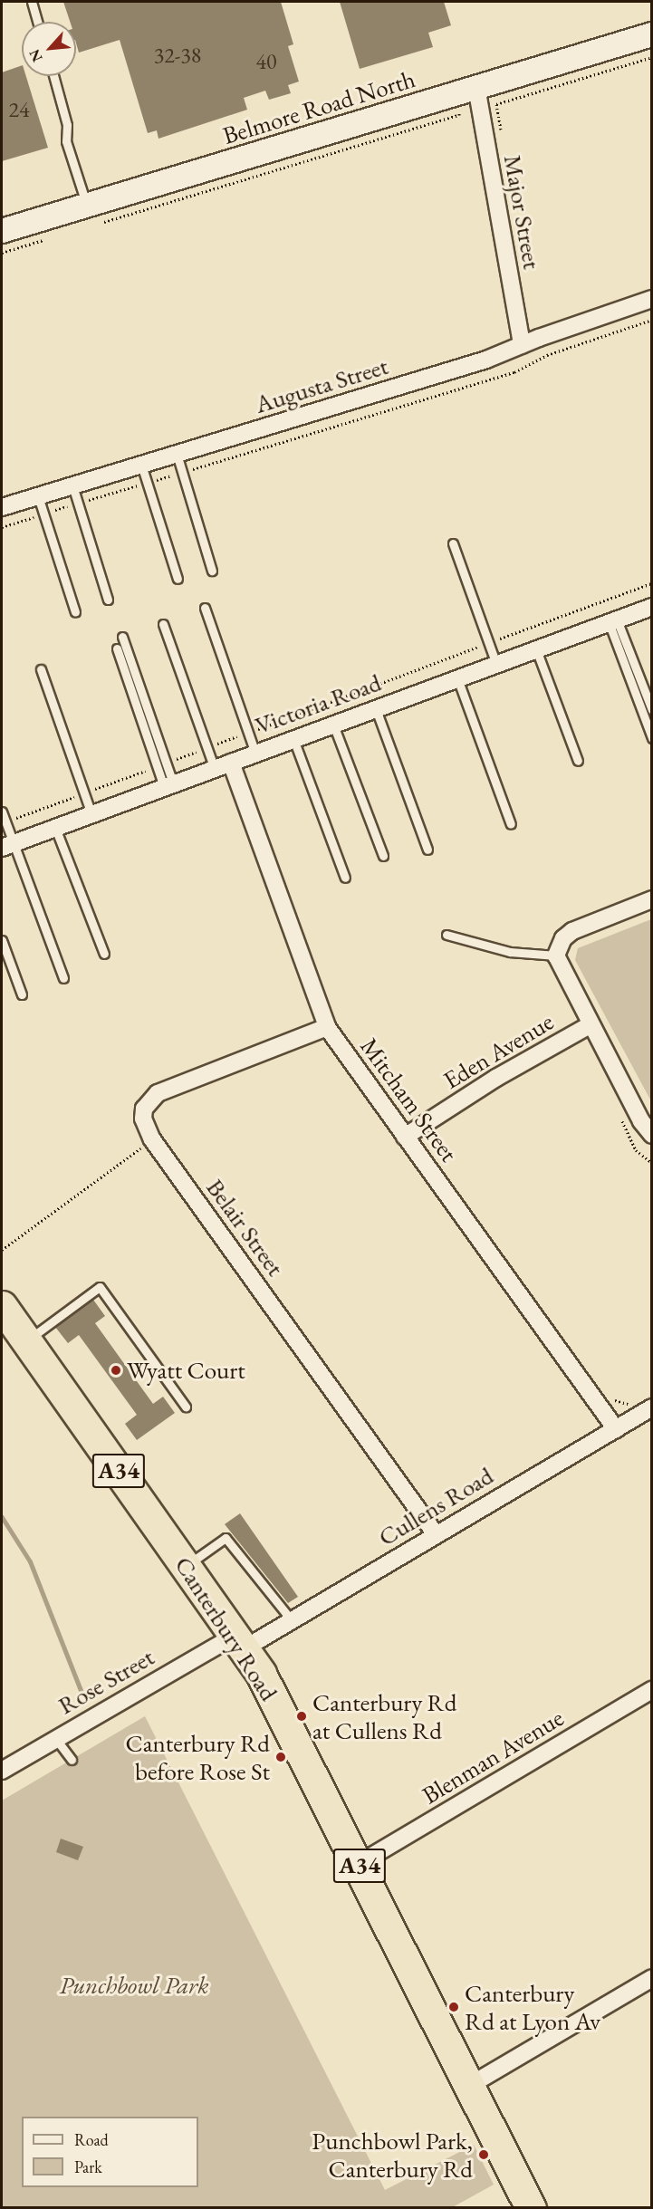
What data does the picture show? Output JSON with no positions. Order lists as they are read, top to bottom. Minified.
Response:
{"streets":{"highway":["A34","Canterbury Road"],"main road":["Belmore Road North"],"street":["Major Street","Augusta Street","Victoria Road","Eden Avenue","Mitcham Street","Belair Street","Cullens Road","Rose Street","Blenman Avenue"]},"crossings":[["Belmore Road North","Major Street"],["Major Street","Augusta Street"],["Victoria Road","Mitcham Street"],["Eden Avenue","Mitcham Street"],["Mitcham Street","Belair Street"],["Mitcham Street","Cullens Road"],["Belair Street","Cullens Road"],["Cullens Road","Canterbury Road"],["Cullens Road","Rose Street"],["Canterbury Road","Rose Street"],["Canterbury Road","Blenman Avenue"]],"parks":["Punchbowl Park"],"places":["Wyatt Court","Canterbury Rd at Cullens Rd","Canterbury Rd before Rose St","Canterbury Rd at Lyon Av","Punchbowl Park, Canterbury Rd"],"house_numbers":["32-38","40","24"],"legend":["Road","Park"],"north":"bottom left"}
